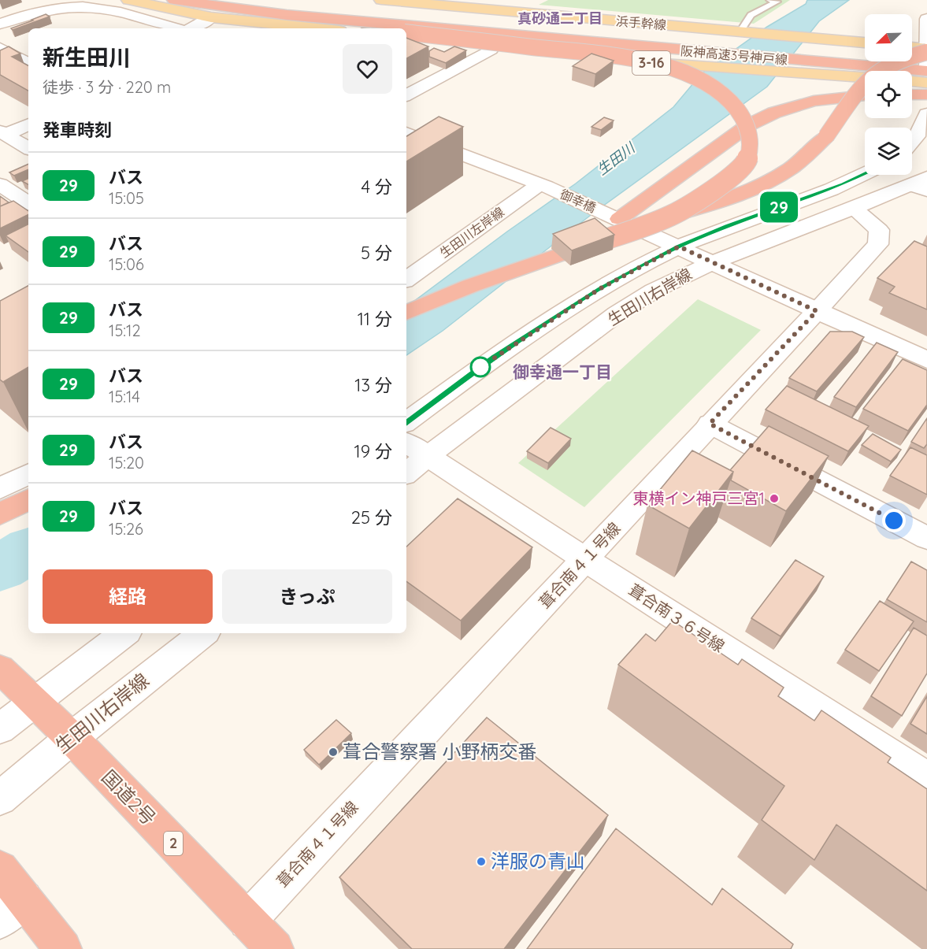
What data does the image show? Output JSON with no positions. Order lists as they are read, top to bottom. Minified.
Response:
{"streets":{"highway":["阪神高速3号神戸線","3-16","国道2号","2"],"main road":["浜手幹線"],"street":["御幸橋","生田川左岸線","生田川右岸線","葺合南４１号線","葺合南３６号線"]},"crossings":[["御幸橋","生田川左岸線"],["御幸橋","生田川右岸線"],["御幸橋","葺合南４１号線"],["生田川右岸線","葺合南４１号線"],["生田川右岸線","葺合南３６号線"],["生田川右岸線","国道2号"],["葺合南４１号線","葺合南３６号線"],["葺合南４１号線","国道2号"]],"districts":["真砂通二丁目","御幸通一丁目"],"water":["生田川"],"places":["東横イン神戸三宮1","葺合警察署 小野柄交番","洋服の青山"],"lines":["bus line 29"],"north":"bottom left","page":{"on_map":"29","heading":[["新生田川","徒歩 · 3 分 · 220 m"],"発車時刻"],"list":[{"mark":"29","name":"バス","note":"15:05","value":"4 分"},{"mark":"29","name":"バス","note":"15:06","value":"5 分"},{"mark":"29","name":"バス","note":"15:12","value":"11 分"},{"mark":"29","name":"バス","note":"15:14","value":"13 分"},{"mark":"29","name":"バス","note":"15:20","value":"19 分"},{"mark":"29","name":"バス","note":"15:26","value":"25 分"}],"buttons":["経路","きっぷ"]}}
